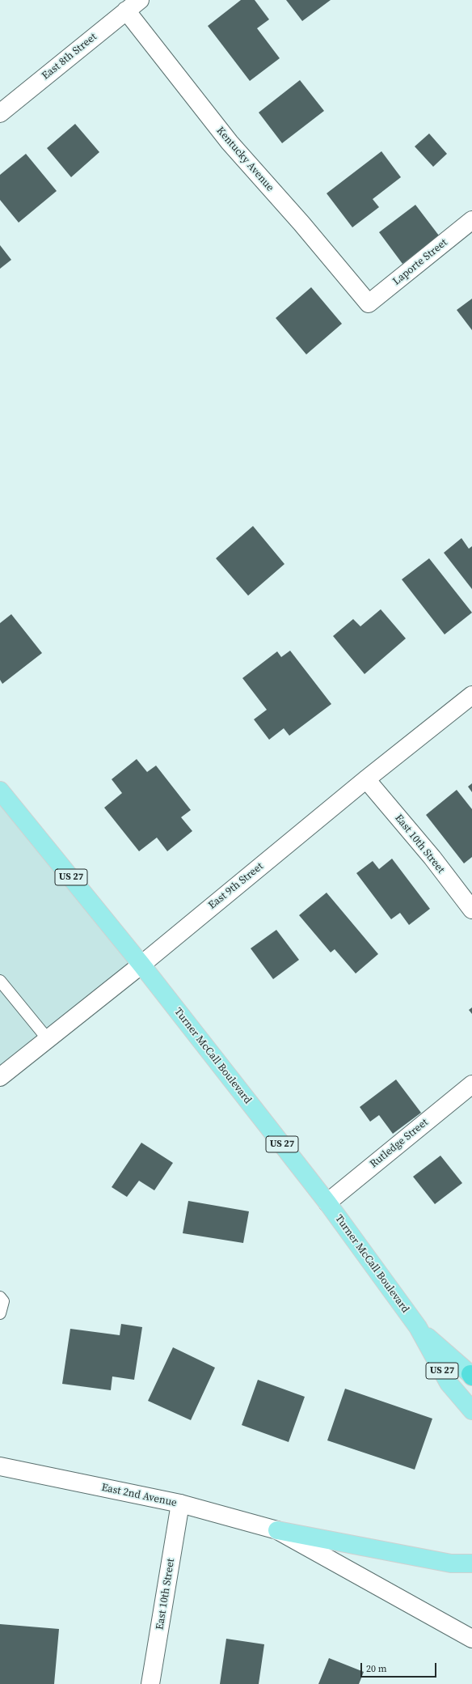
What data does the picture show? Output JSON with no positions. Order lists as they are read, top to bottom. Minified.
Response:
{"streets":{"main road":["US 27","Turner McCall Boulevard"],"street":["East 8th Street","Kentucky Avenue","Laporte Street","East 10th Street","East 9th Street","Rutledge Street","East 2nd Avenue"]},"crossings":[["East 8th Street","Kentucky Avenue"],["Kentucky Avenue","Laporte Street"],["East 10th Street","East 9th Street"],["East 10th Street","East 2nd Avenue"],["East 9th Street","Turner McCall Boulevard"],["Turner McCall Boulevard","Rutledge Street"]],"scale_bar":"20 m"}
